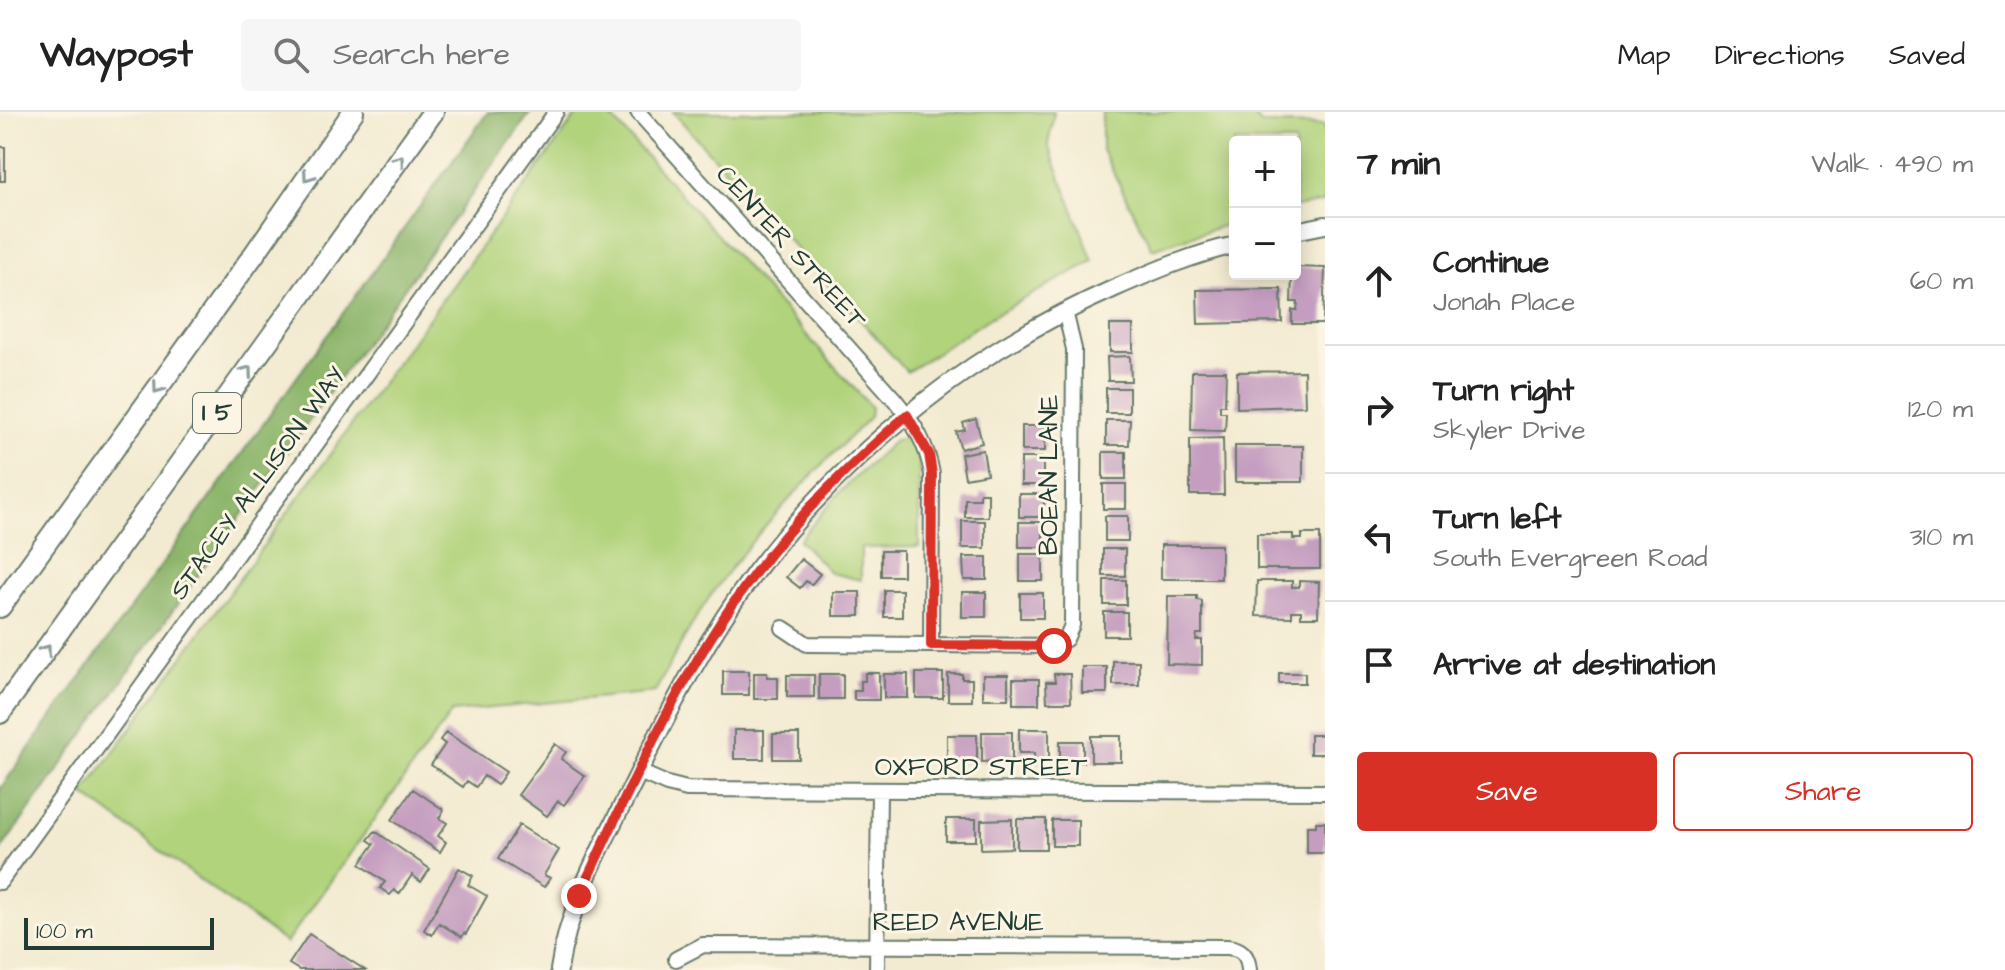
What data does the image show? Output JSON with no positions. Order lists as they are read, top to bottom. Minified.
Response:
{"streets":{"highway":["I 5"],"street":["CENTER STREET","BOEAN LANE","STACEY ALLISON WAY","OXFORD STREET","REED AVENUE"]},"crossings":[["CENTER STREET","BOEAN LANE"]],"scale_bar":"100 m","page":{"header":"Waypost","search":"Search here","nav":["Map","Directions","Saved"],"heading":["7 min","Walk · 490 m"],"map_buttons":["+","−"],"list":[["Continue","Jonah Place","60 m"],["Turn right","Skyler Drive","120 m"],["Turn left","South Evergreen Road","310 m"],"Arrive at destination"],"buttons":["Save","Share"],"scale":"100 m"}}
